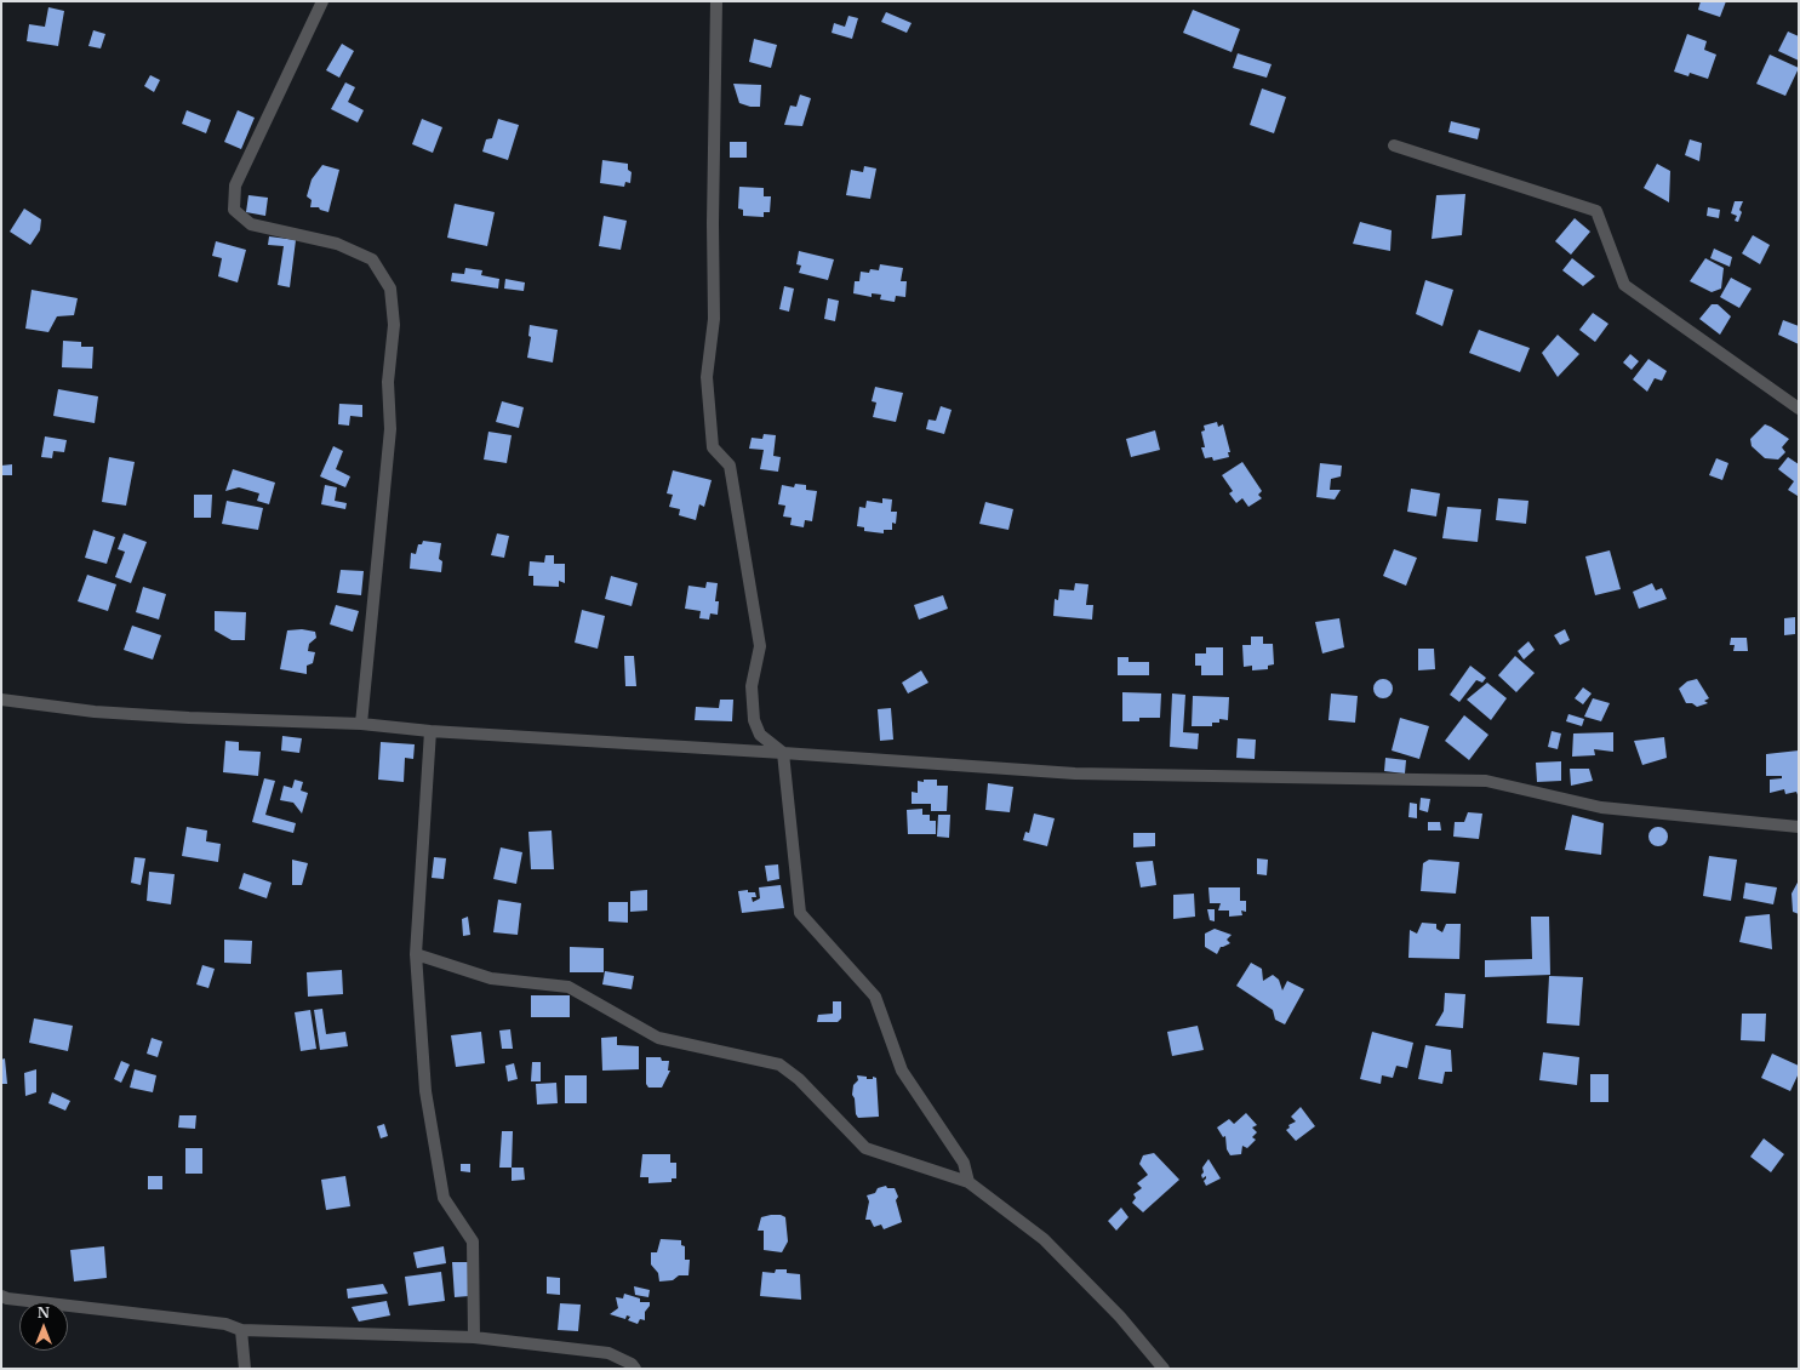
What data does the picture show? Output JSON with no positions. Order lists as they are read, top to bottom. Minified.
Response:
{"north":"top"}
